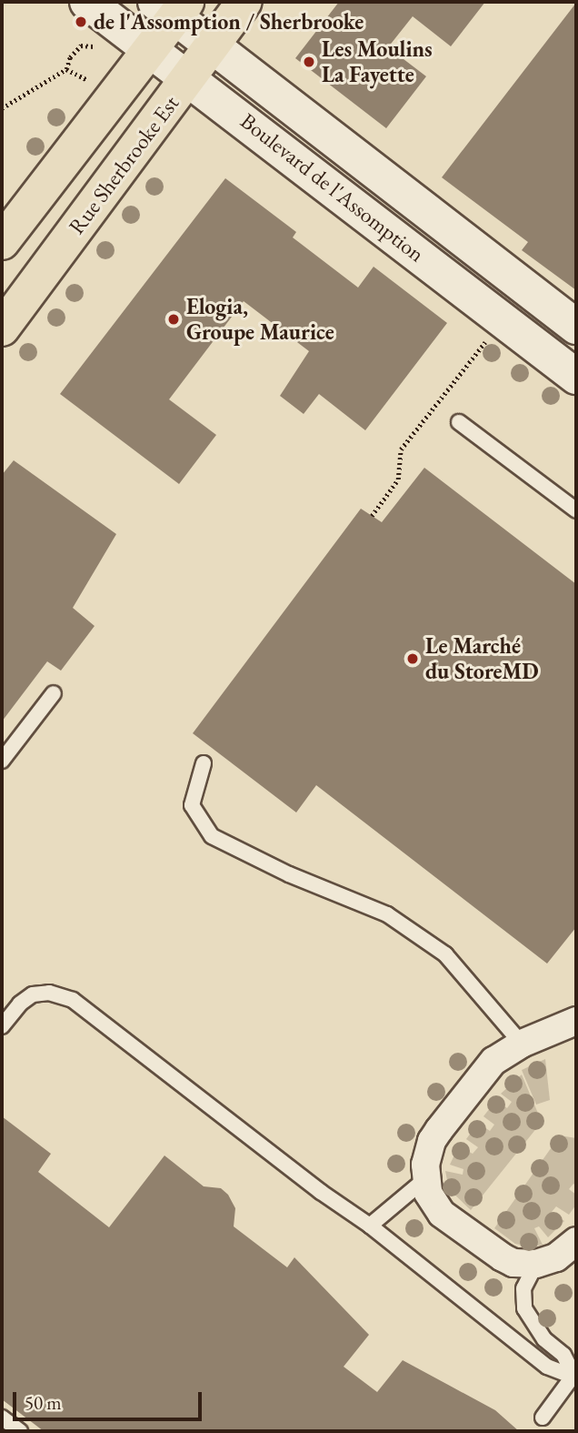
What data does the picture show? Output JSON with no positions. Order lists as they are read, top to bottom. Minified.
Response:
{"streets":{"main road":["Rue Sherbrooke Est"],"street":["Boulevard de l'Assomption"]},"crossings":[["Rue Sherbrooke Est","Boulevard de l'Assomption"]],"places":["de l'Assomption / Sherbrooke","Les Moulins La Fayette","Elogia, Groupe Maurice","Le Marché du StoreMD"],"scale_bar":"50 m"}
